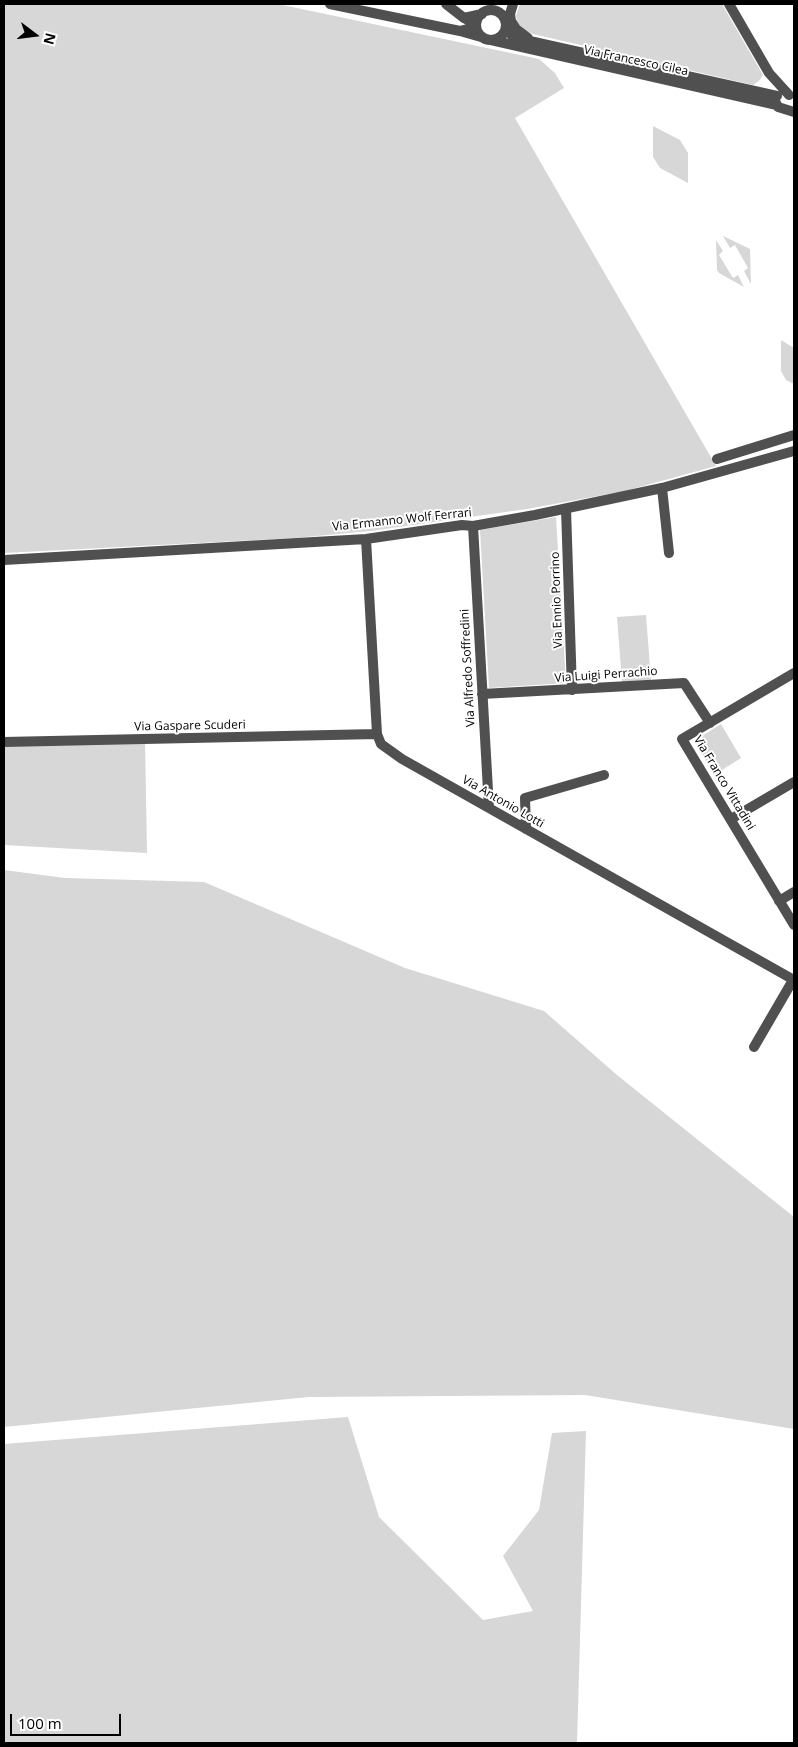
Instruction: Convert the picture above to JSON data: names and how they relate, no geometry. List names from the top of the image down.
{
  "streets": {
    "street": [
      "Via Francesco Cilea",
      "Via Ermanno Wolf Ferrari",
      "Via Ennio Porrino",
      "Via Alfredo Soffredini",
      "Via Luigi Perrachio",
      "Via Gaspare Scuderi",
      "Via Franco Vittadini",
      "Via Antonio Lotti"
    ]
  },
  "crossings": [
    ["Via Ermanno Wolf Ferrari", "Via Ennio Porrino"],
    ["Via Ermanno Wolf Ferrari", "Via Alfredo Soffredini"],
    ["Via Ennio Porrino", "Via Luigi Perrachio"],
    ["Via Alfredo Soffredini", "Via Luigi Perrachio"],
    ["Via Alfredo Soffredini", "Via Antonio Lotti"],
    ["Via Luigi Perrachio", "Via Franco Vittadini"],
    ["Via Gaspare Scuderi", "Via Antonio Lotti"]
  ],
  "scale_bar": "100 m",
  "north": "right"
}
